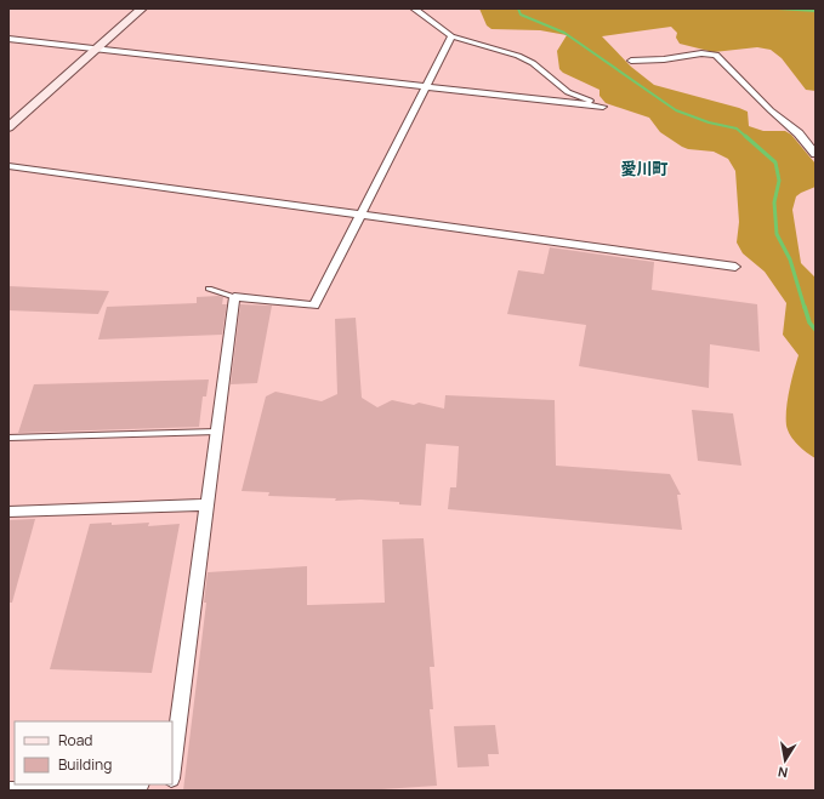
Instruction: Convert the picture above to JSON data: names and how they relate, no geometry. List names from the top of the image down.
{
  "districts": ["愛川町"],
  "legend": ["Road", "Building"],
  "north": "bottom"
}
